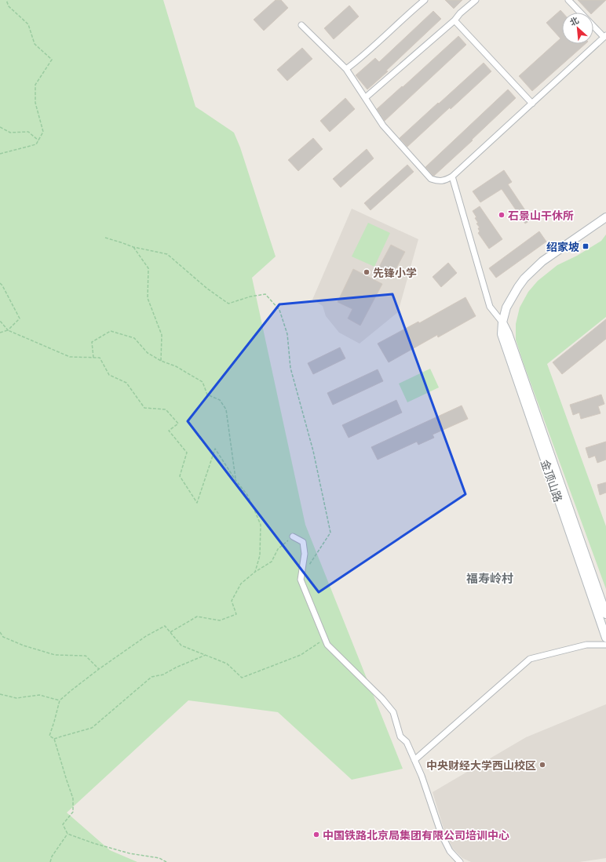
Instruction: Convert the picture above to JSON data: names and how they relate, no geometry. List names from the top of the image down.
{
  "streets": {
    "street": ["金顶山路"]
  },
  "districts": ["福寿岭村"],
  "places": {
    "other": [
      "石景山干休所",
      "先锋小学",
      "中央财经大学西山校区",
      "中国铁路北京局集团有限公司培训中心"
    ],
    "transit": ["绍家坡"]
  },
  "north": "top left"
}
